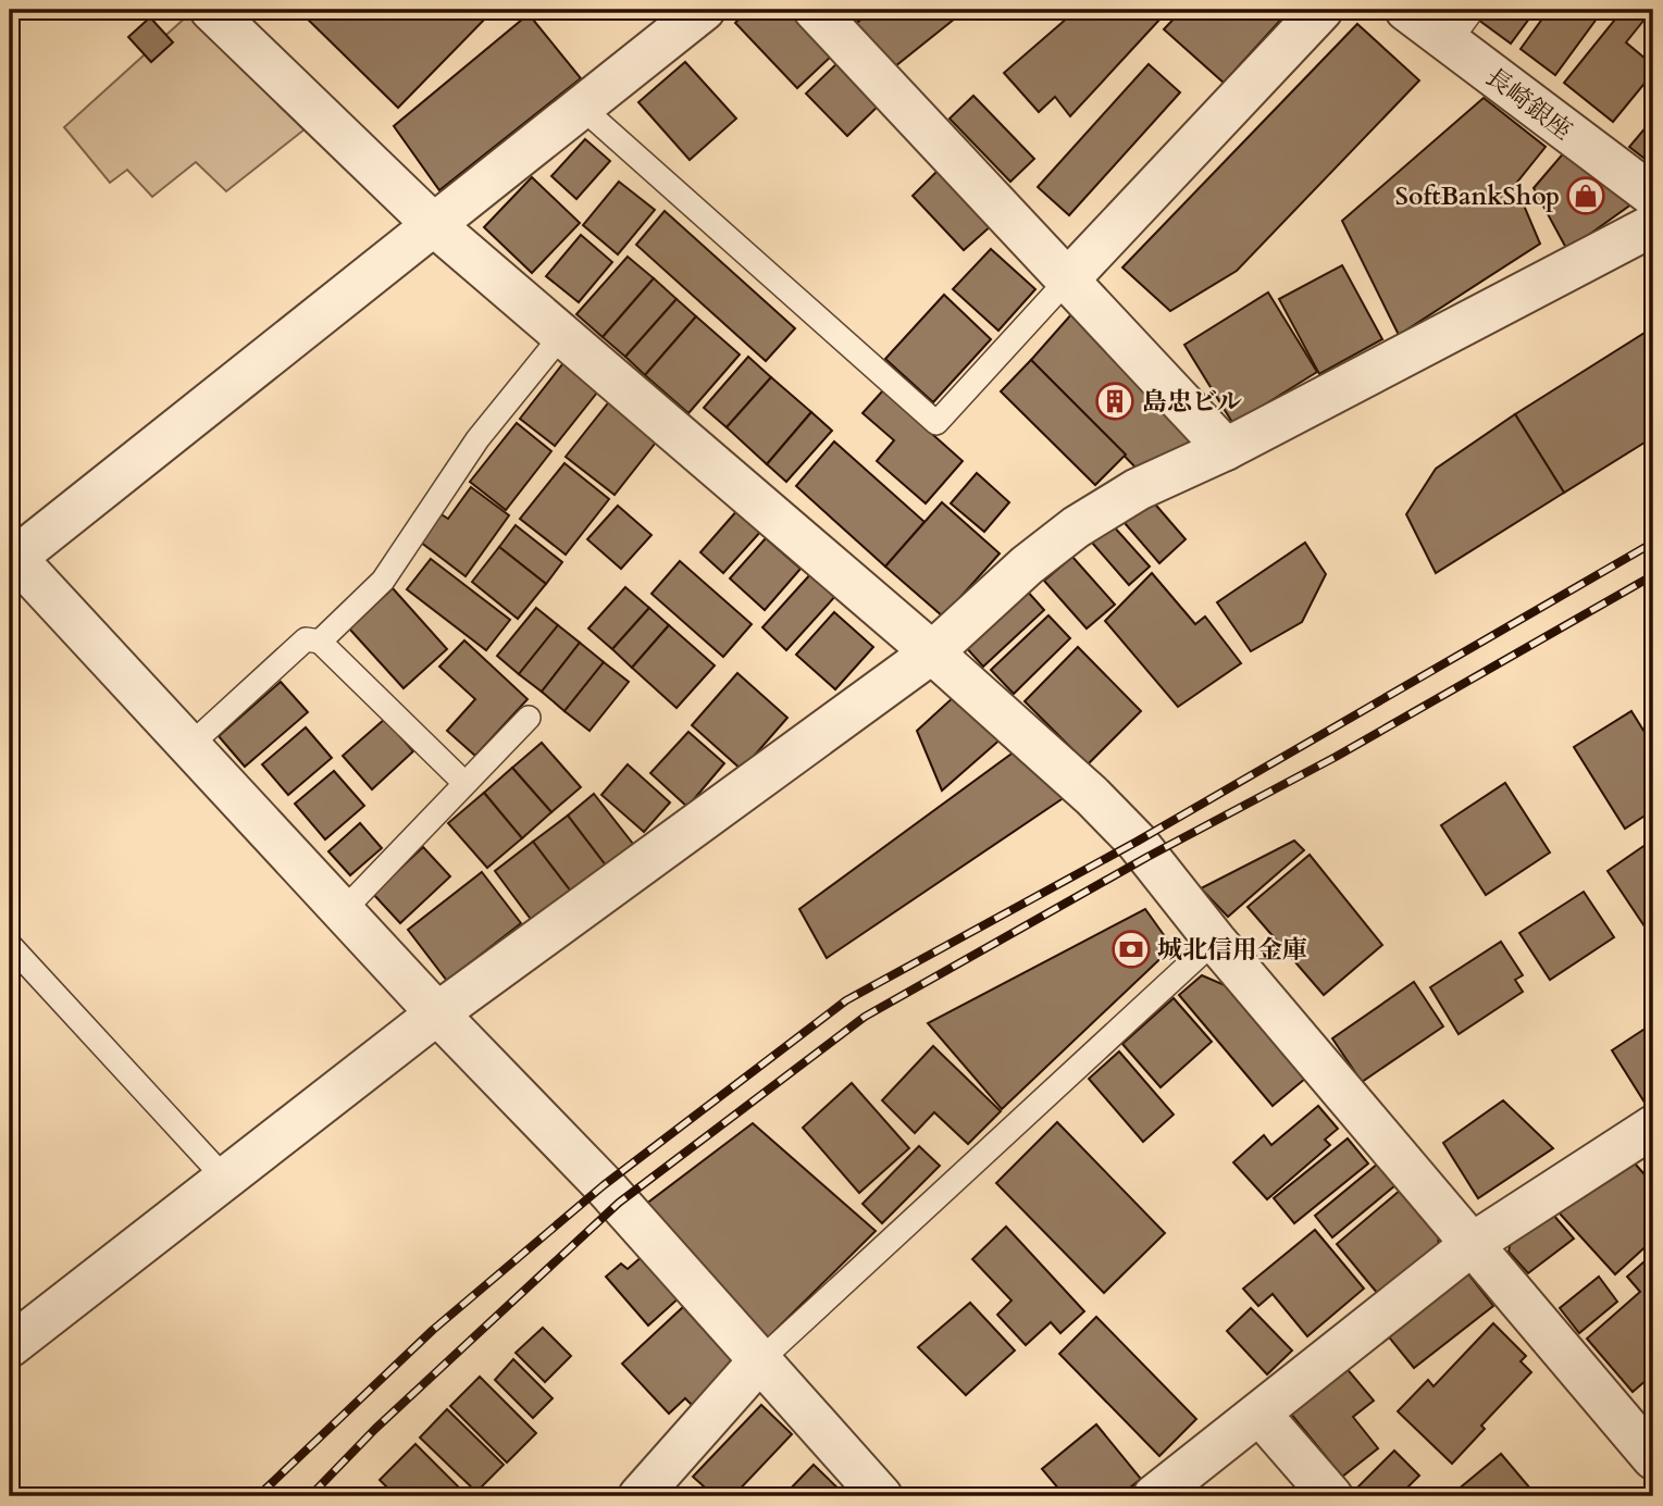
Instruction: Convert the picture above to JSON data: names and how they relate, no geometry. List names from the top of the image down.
{
  "streets": {
    "street": ["長崎銀座"]
  },
  "places": {
    "shop": ["SoftBankShop"],
    "building": ["島忠ビル"],
    "bank": ["城北信用金庫"]
  }
}
